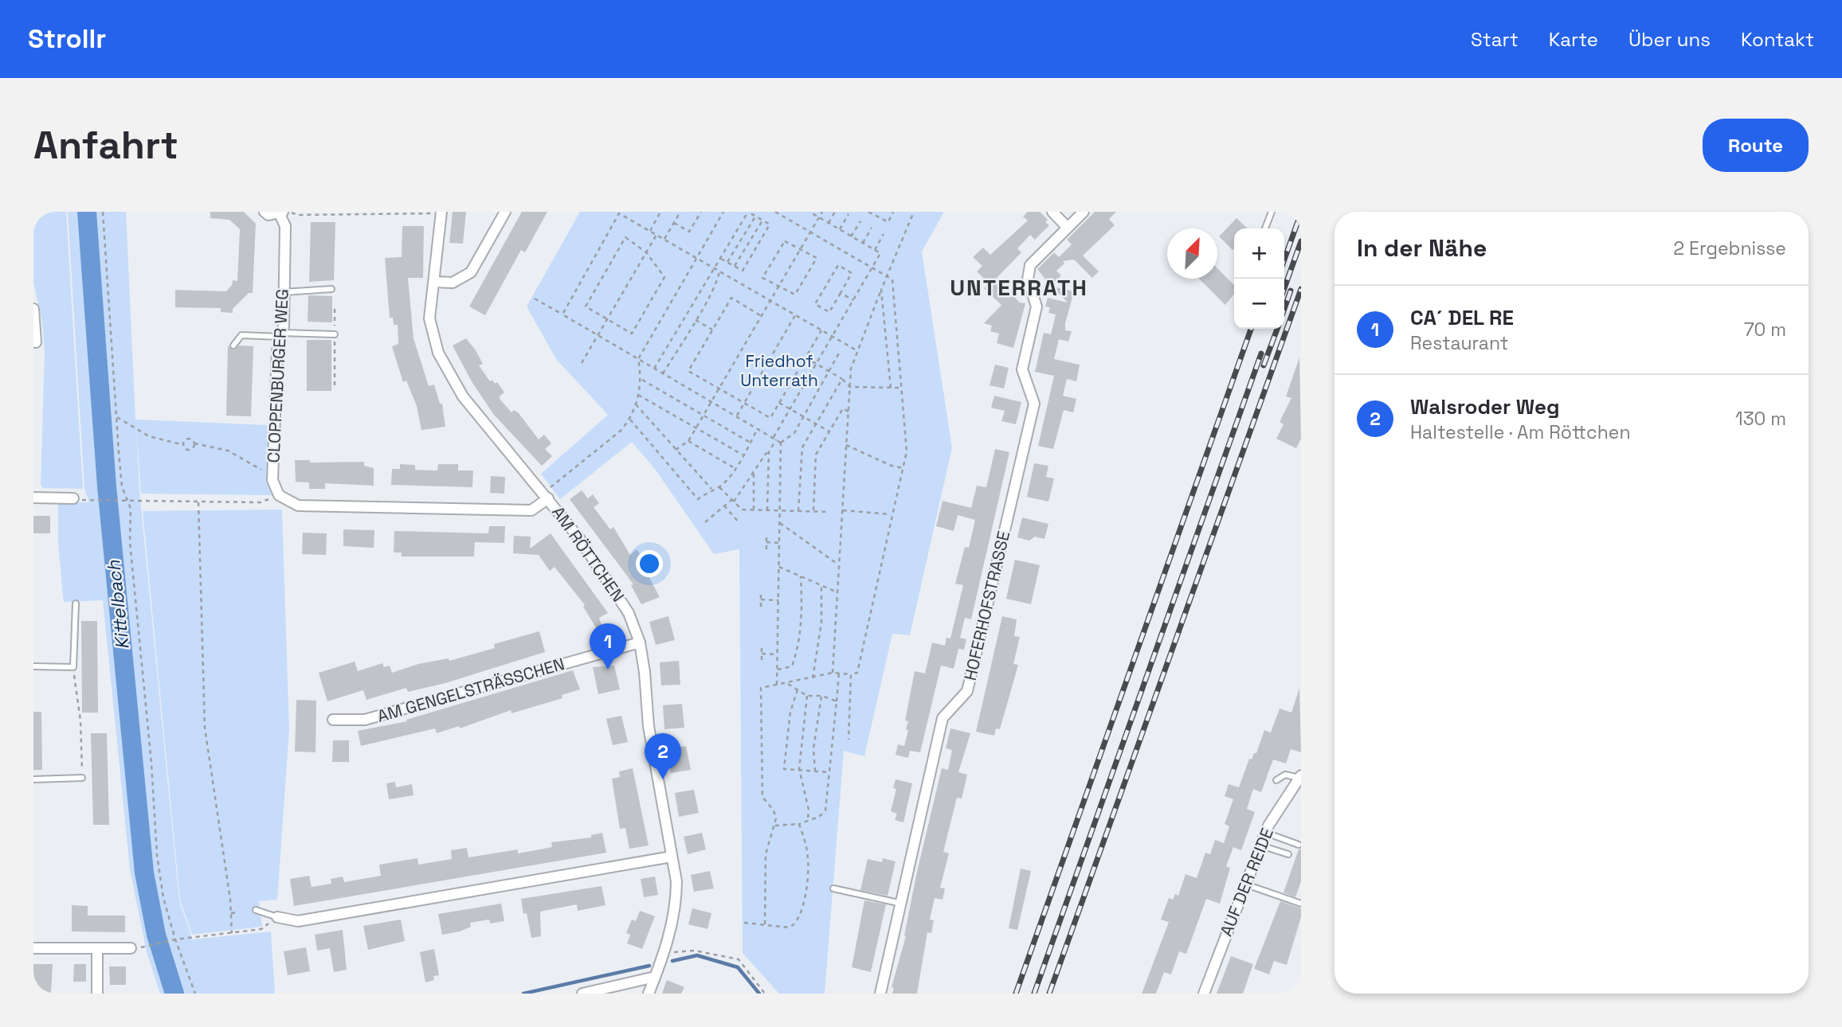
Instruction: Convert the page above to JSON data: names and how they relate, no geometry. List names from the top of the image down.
{
  "streets": {
    "street": [
      "CLOPPENBURGER WEG",
      "AM RÖTTCHEN",
      "HOFERHOFSTRASSE",
      "AM GENGELSTRÄSSCHEN",
      "AUF DER REIDE"
    ]
  },
  "crossings": [
    ["AM RÖTTCHEN", "AM GENGELSTRÄSSCHEN"]
  ],
  "districts": ["UNTERRATH"],
  "water": ["Kittelbach"],
  "parks": ["Friedhof Unterrath"],
  "north": "top right",
  "page": {
    "header": "Strollr",
    "nav": [
      "Start",
      "Karte",
      "Über uns",
      "Kontakt"
    ],
    "buttons": "Route",
    "title": "Anfahrt",
    "heading": ["In der Nähe", "2 Ergebnisse"],
    "map_buttons": ["+", "−"],
    "list": [
      {
        "mark": "1",
        "name": "CA´ DEL RE",
        "note": "Restaurant",
        "value": "70 m"
      },
      {
        "mark": "2",
        "name": "Walsroder Weg",
        "note": "Haltestelle · Am Röttchen",
        "value": "130 m"
      }
    ],
    "pins": ["1", "2"]
  }
}
